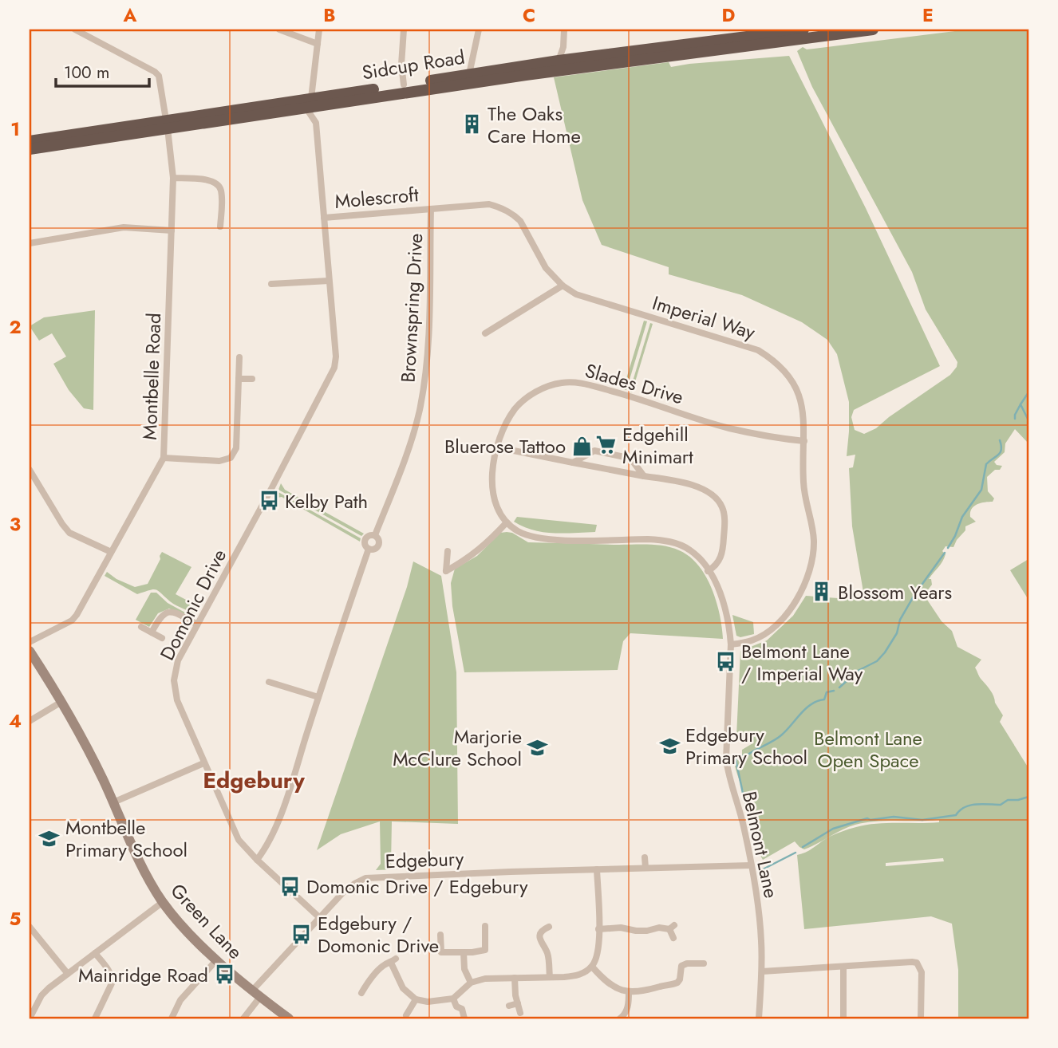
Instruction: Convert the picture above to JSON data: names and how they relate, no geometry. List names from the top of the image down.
{
  "streets": {
    "highway": ["Sidcup Road"],
    "main road": ["Green Lane"],
    "street": [
      "Molescroft",
      "Brownspring Drive",
      "Imperial Way",
      "Montbelle Road",
      "Slades Drive",
      "Domonic Drive",
      "Belmont Lane",
      "Edgebury"
    ]
  },
  "crossings": [
    ["Sidcup Road", "Montbelle Road"],
    ["Sidcup Road", "Domonic Drive"],
    ["Molescroft", "Brownspring Drive"],
    ["Molescroft", "Imperial Way"],
    ["Molescroft", "Domonic Drive"],
    ["Brownspring Drive", "Imperial Way"],
    ["Brownspring Drive", "Domonic Drive"],
    ["Imperial Way", "Slades Drive"],
    ["Imperial Way", "Belmont Lane"],
    ["Domonic Drive", "Edgebury"],
    ["Belmont Lane", "Edgebury"],
    ["Edgebury", "Green Lane"]
  ],
  "districts": ["Edgebury"],
  "parks": ["Belmont Lane Open Space"],
  "places": {
    "building": ["The Oaks Care Home", "Blossom Years"],
    "supermarket": ["Edgehill Minimart"],
    "shop": ["Bluerose Tattoo"],
    "bus stop": [
      "Kelby Path",
      "Belmont Lane / Imperial Way",
      "Domonic Drive / Edgebury",
      "Edgebury / Domonic Drive",
      "Mainridge Road"
    ],
    "school or university": ["Edgebury Primary School", "Marjorie McClure School", "Montbelle Primary School"]
  },
  "scale_bar": "100 m",
  "grid": {
    "columns": [
      "A",
      "B",
      "C",
      "D",
      "E"
    ],
    "rows": [
      "1",
      "2",
      "3",
      "4",
      "5"
    ]
  }
}
